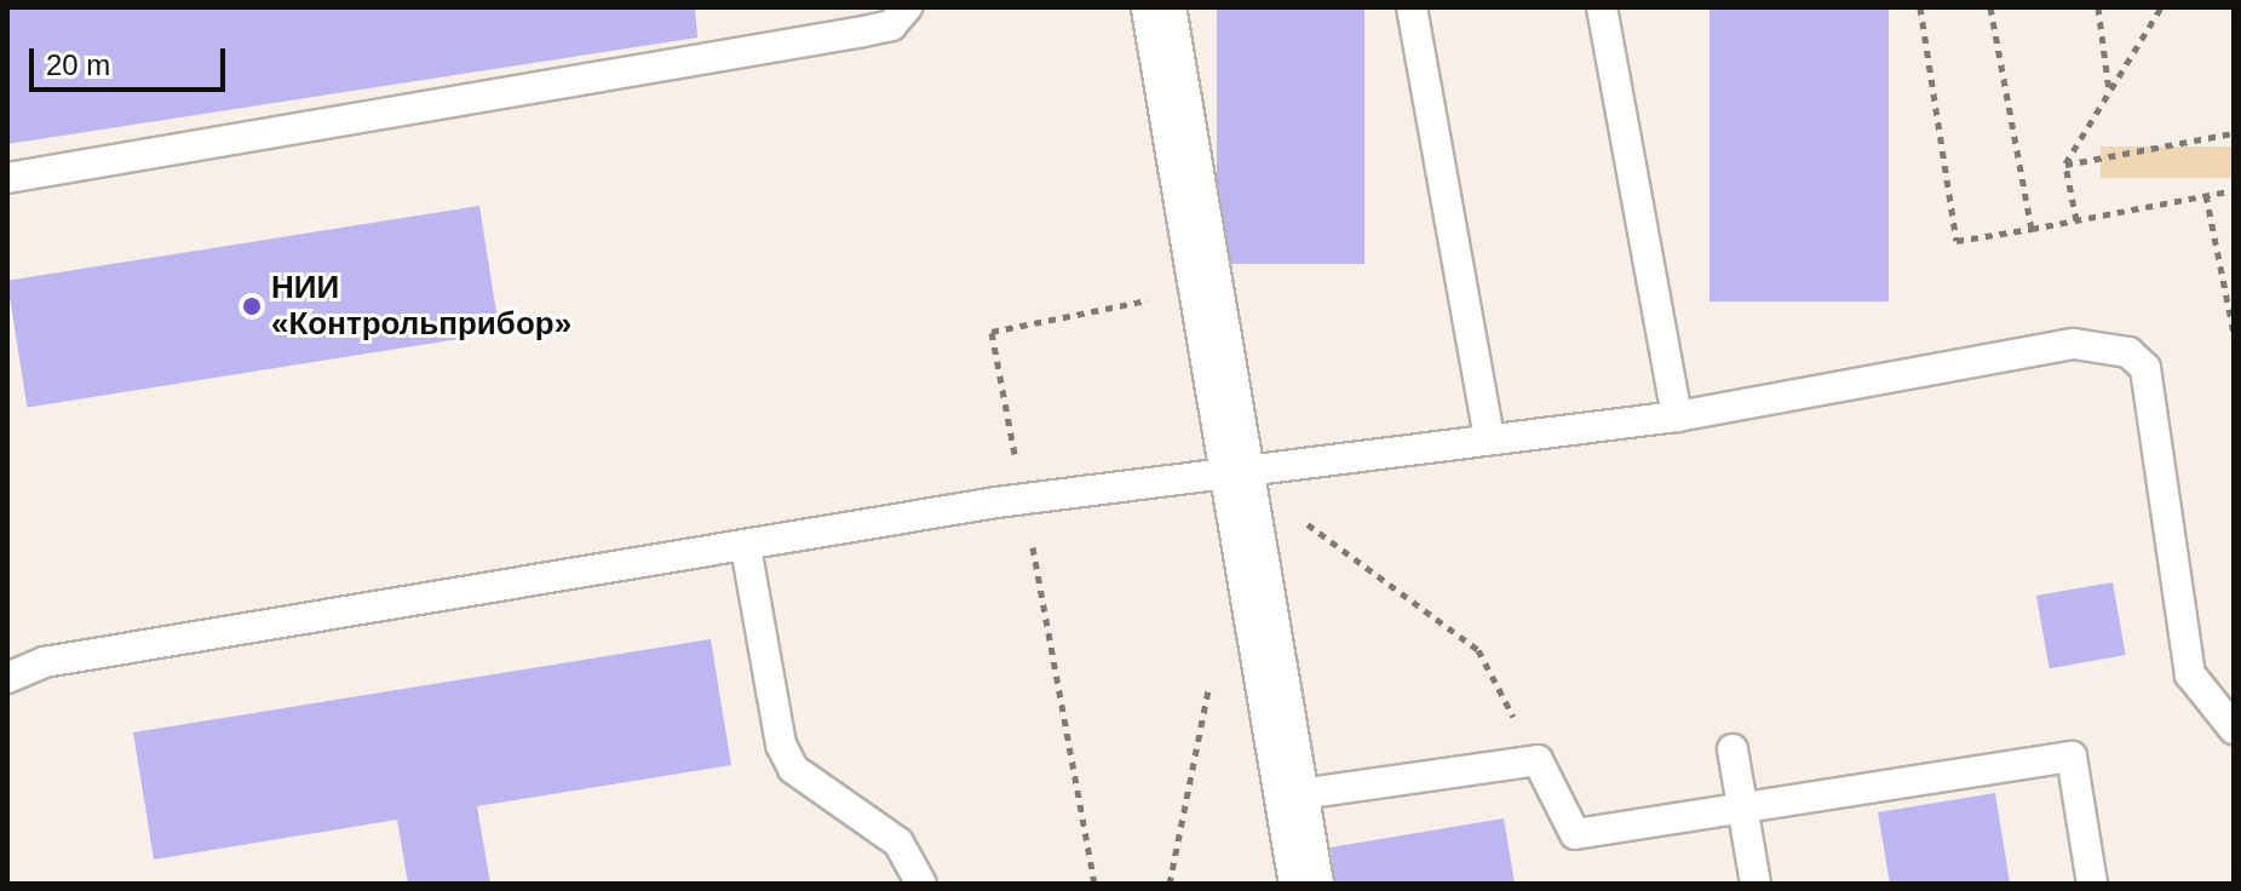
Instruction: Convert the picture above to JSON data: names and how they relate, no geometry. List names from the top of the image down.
{
  "places": ["НИИ «Контрольприбор»"],
  "scale_bar": "20 m"
}
